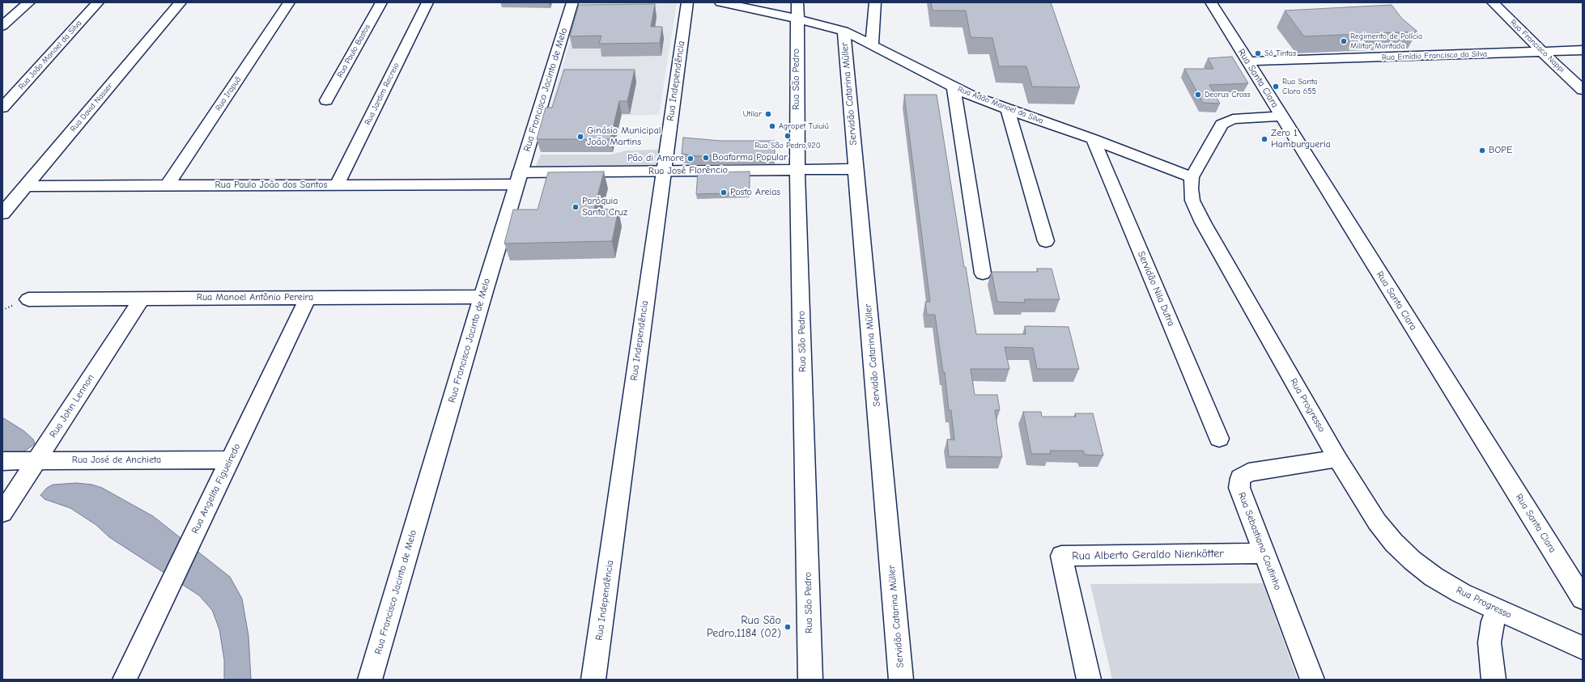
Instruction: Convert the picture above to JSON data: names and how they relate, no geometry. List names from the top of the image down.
{
  "streets": {
    "street": [
      "Rua Francisco Nappi",
      "Rua Paulo Bastos",
      "Rua João Manoel da Silva",
      "Rua Emídio Francisco da Silva",
      "Rua Santa Clara",
      "Rua São Pedro",
      "Rua Independência",
      "Rua Francisco Jacinto de Melo",
      "Rua Irapuã",
      "Rua Jardim Recreio",
      "Servidão Catarina Müller",
      "Rua Adão Manoel da Silva",
      "Rua David Nasser",
      "Rua José Florêncio",
      "Rua Paulo João dos Santos",
      "Servidão Nila Dutra",
      "Rua Manoel Antônio Pereira",
      "Rua Progresso",
      "Rua John Lennon",
      "Rua José de Anchieta",
      "Rua Angelita Figueiredo",
      "Rua Sebastiana Coutinho",
      "Rua Alberto Geraldo Nienkötter"
    ]
  },
  "crossings": [
    ["Rua Francisco Nappi", "Rua Emídio Francisco da Silva"],
    ["Rua Emídio Francisco da Silva", "Rua Santa Clara"],
    ["Rua São Pedro", "Rua Adão Manoel da Silva"],
    ["Rua São Pedro", "Rua José Florêncio"],
    ["Rua Independência", "Rua José Florêncio"],
    ["Rua Francisco Jacinto de Melo", "Rua José Florêncio"],
    ["Rua Francisco Jacinto de Melo", "Rua Paulo João dos Santos"],
    ["Rua Francisco Jacinto de Melo", "Rua Manoel Antônio Pereira"],
    ["Rua Irapuã", "Rua Paulo João dos Santos"],
    ["Rua Jardim Recreio", "Rua Paulo João dos Santos"],
    ["Servidão Catarina Müller", "Rua Adão Manoel da Silva"],
    ["Servidão Catarina Müller", "Rua José Florêncio"],
    ["Rua Adão Manoel da Silva", "Servidão Nila Dutra"],
    ["Rua Adão Manoel da Silva", "Rua Progresso"],
    ["Rua David Nasser", "Rua Paulo João dos Santos"],
    ["Rua José Florêncio", "Rua Paulo João dos Santos"],
    ["Rua Manoel Antônio Pereira", "Rua John Lennon"],
    ["Rua Manoel Antônio Pereira", "Rua Angelita Figueiredo"],
    ["Rua Progresso", "Rua Sebastiana Coutinho"],
    ["Rua John Lennon", "Rua José de Anchieta"],
    ["Rua José de Anchieta", "Rua Angelita Figueiredo"],
    ["Rua Sebastiana Coutinho", "Rua Alberto Geraldo Nienkötter"]
  ],
  "places": [
    "Regimento de Polícia Militar Montada",
    "Só Tintas",
    "Rua Santa Clara 655",
    "Deorus Cross",
    "Utilar",
    "Agropet Tuiuiú",
    "Rua São Pedro,920",
    "Ginásio Municipal João Martins",
    "Zero 1 Hamburgueria",
    "BOPE",
    "Boafarma Popular",
    "Pão di Amore",
    "Posto Areias",
    "Paróquia Santa Cruz",
    "Rua São Pedro,1184 (02)"
  ]
}
